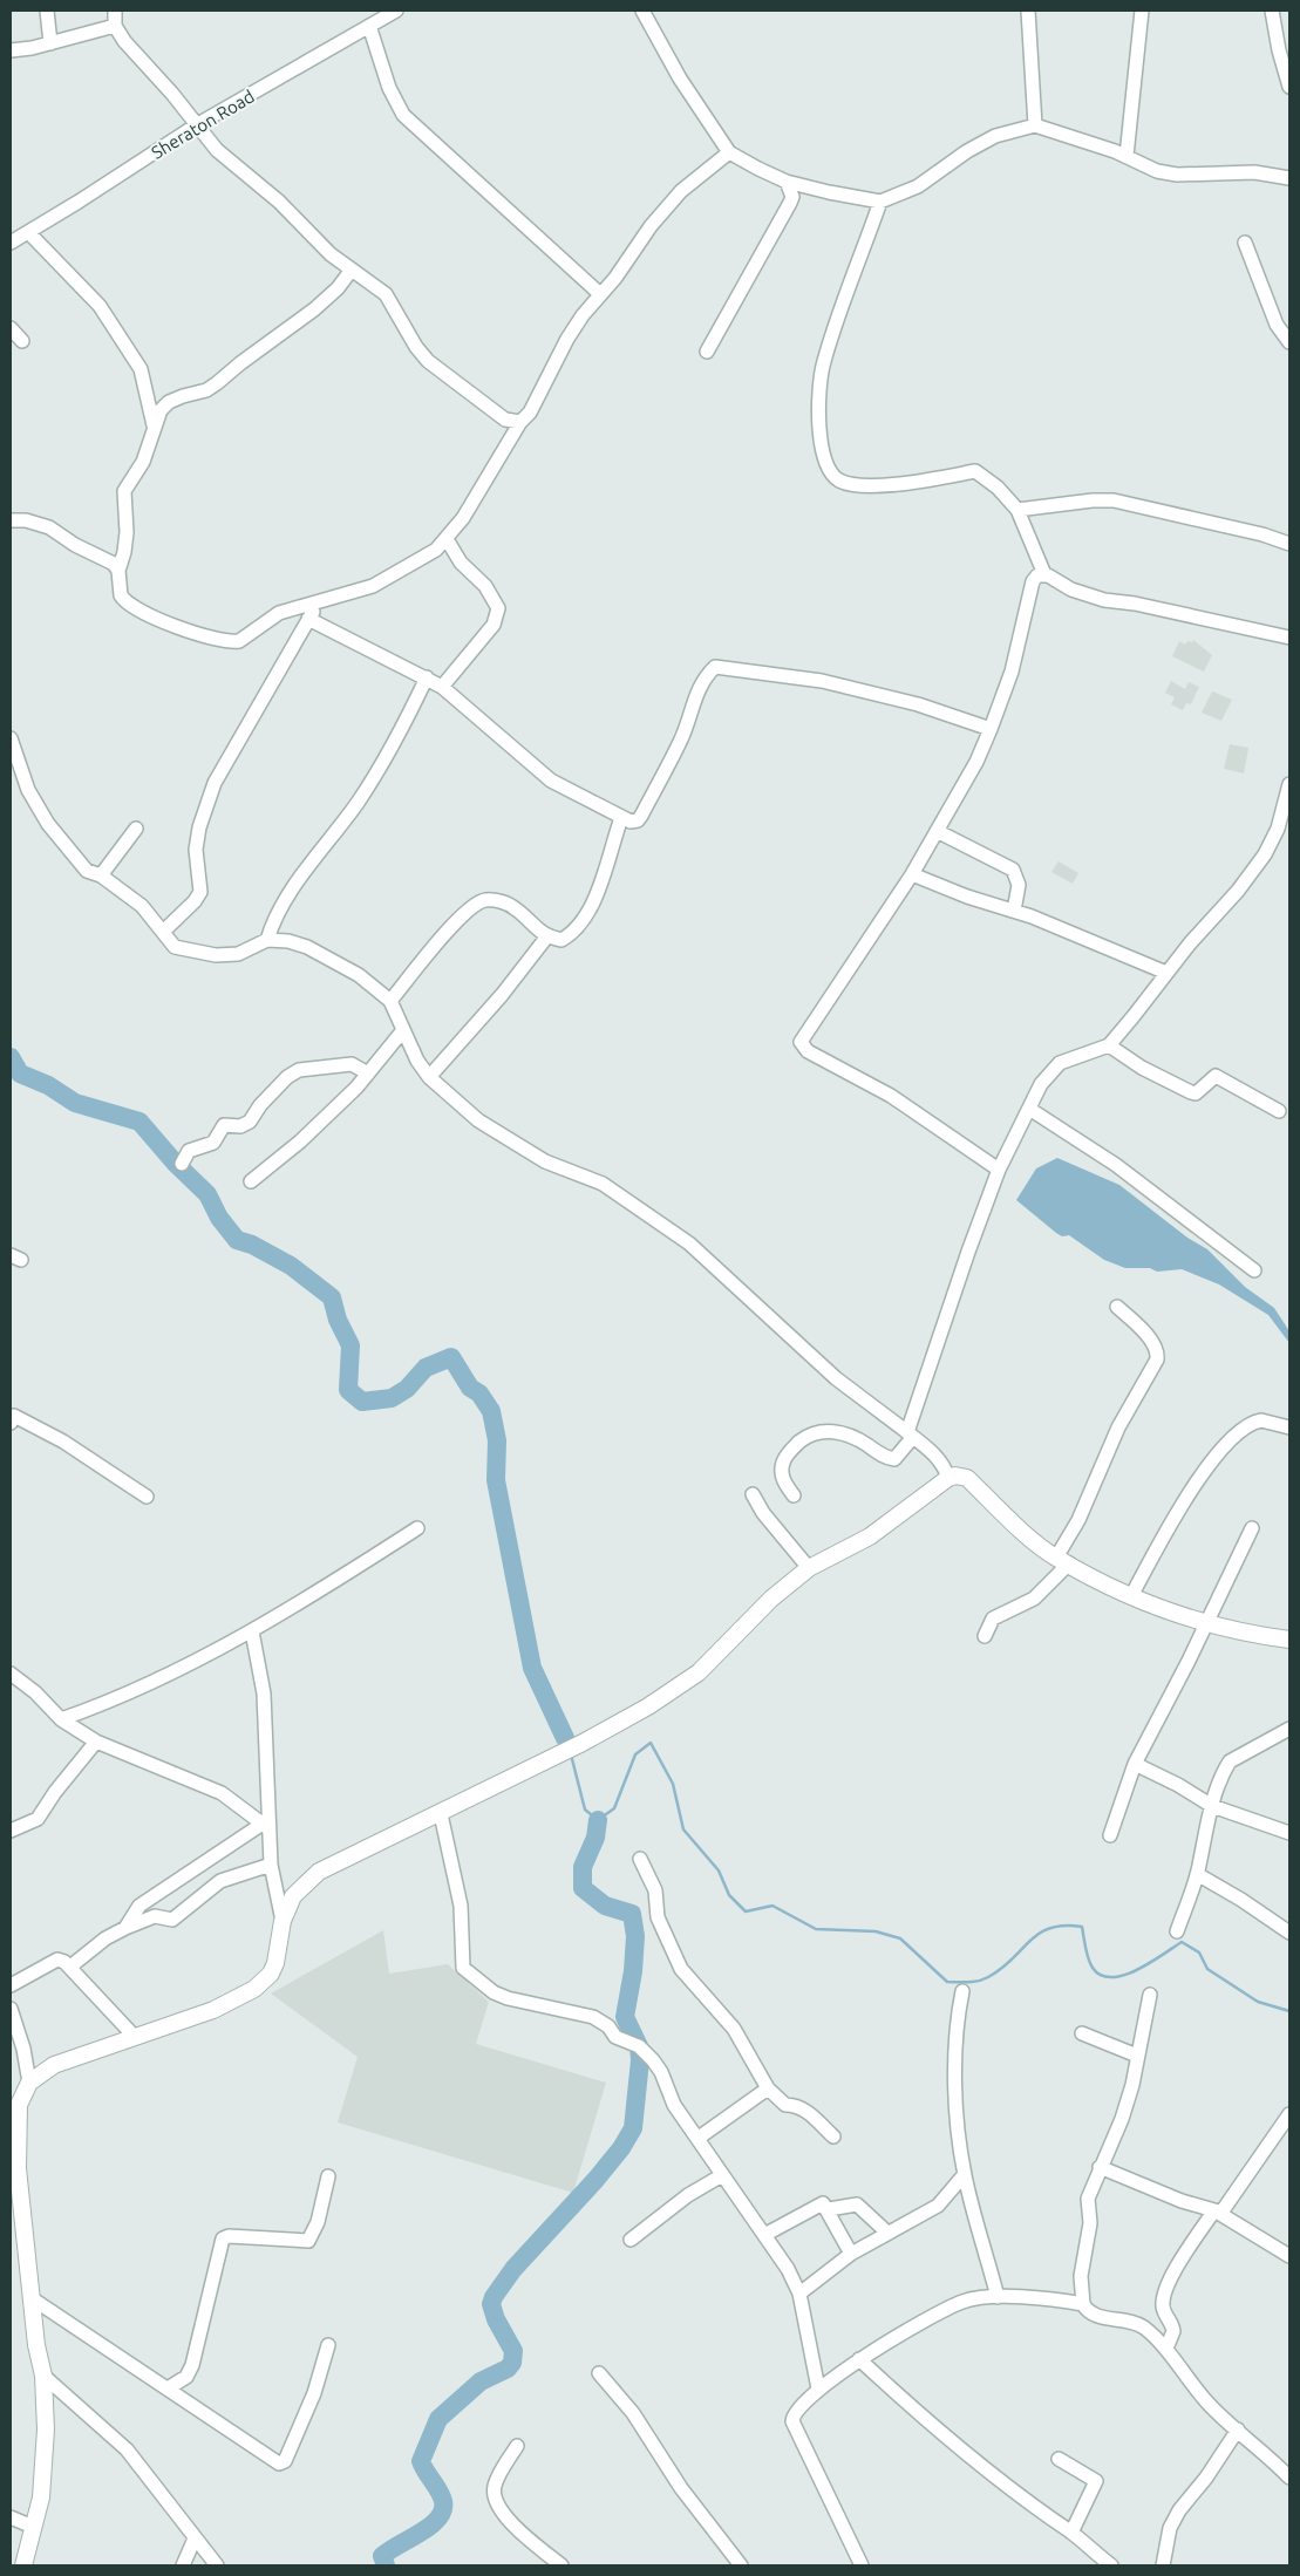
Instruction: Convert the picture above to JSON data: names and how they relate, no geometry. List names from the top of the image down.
{
  "streets": {
    "street": ["Sheraton Road"]
  }
}
